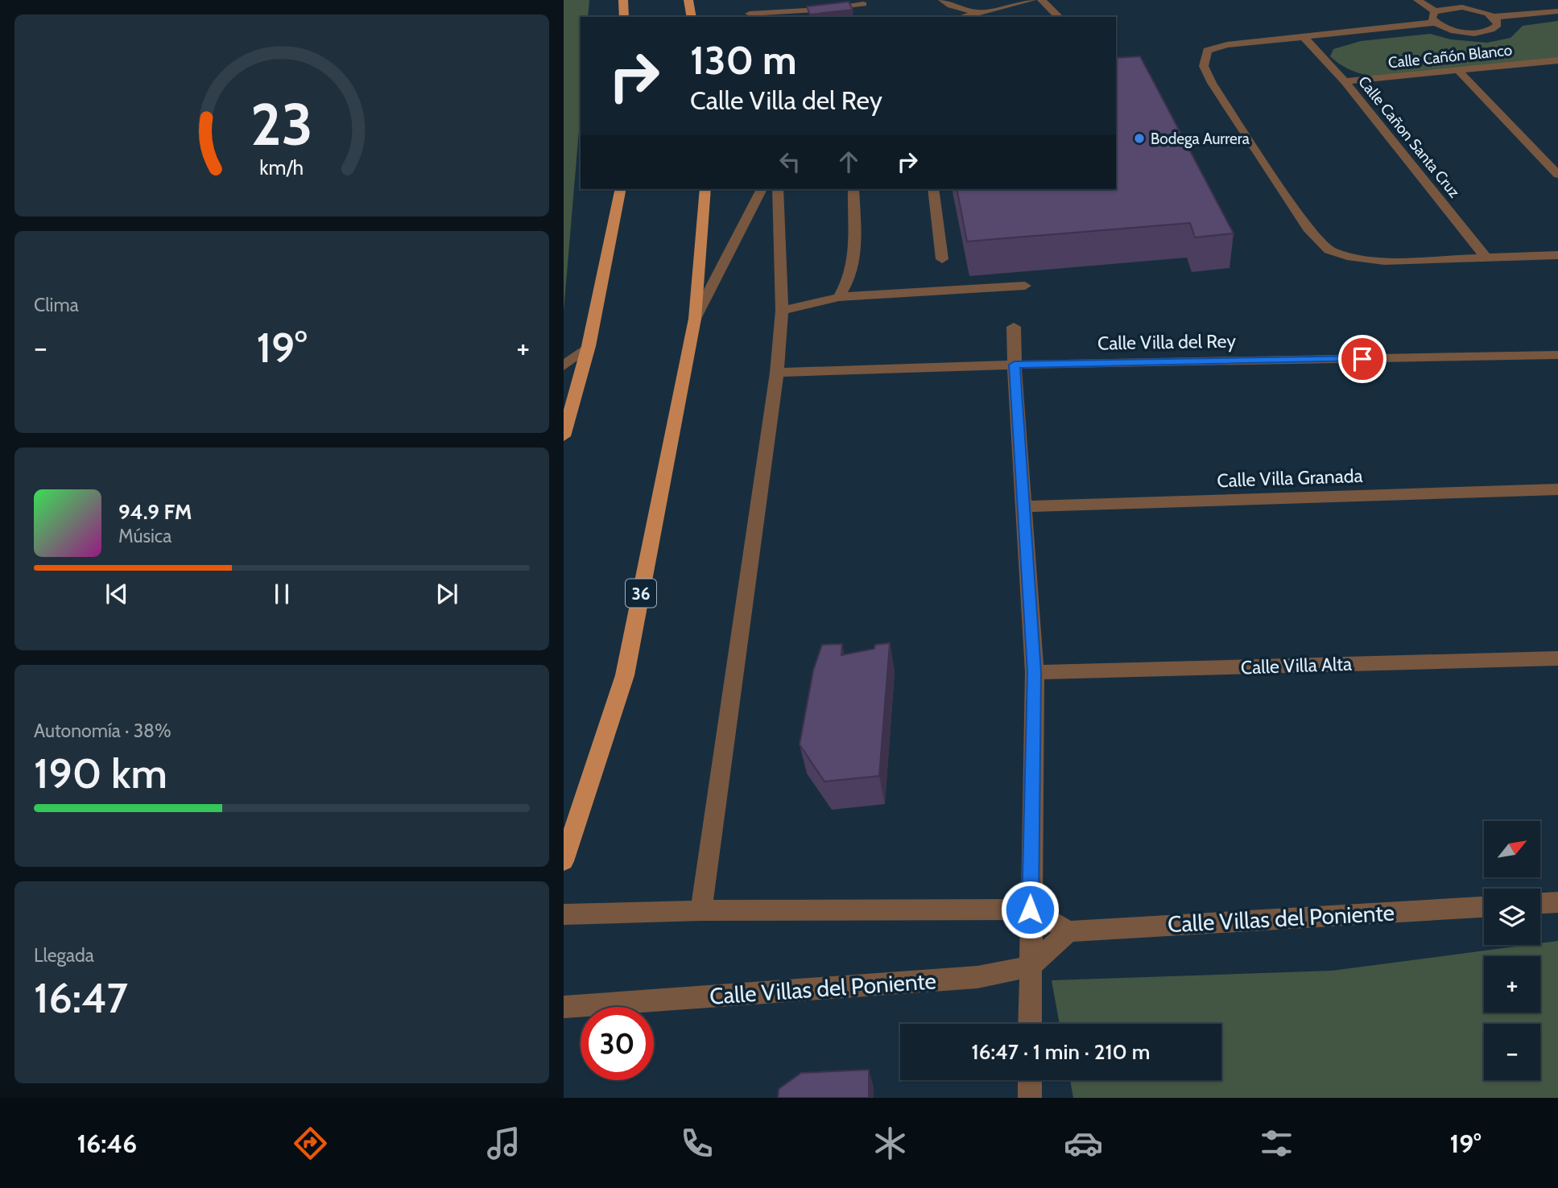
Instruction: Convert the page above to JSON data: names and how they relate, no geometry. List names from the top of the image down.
{
  "streets": {
    "main road": ["36"],
    "street": [
      "Calle Cañón Blanco",
      "Calle Cañon Santa Cruz",
      "Calle Villa del Rey",
      "Calle Villa Granada",
      "Calle Villa Alta",
      "Calle Villas del Poniente"
    ]
  },
  "crossings": [
    ["Calle Cañón Blanco", "Calle Cañon Santa Cruz"]
  ],
  "places": ["Bodega Aurrera"],
  "north": "top right",
  "page": {
    "turn": ["130 m", "Calle Villa del Rey"],
    "tile": [
      "Clima",
      ["Autonomía · 38%", "190 km"],
      ["Llegada", "16:47"]
    ],
    "heat": ["−", "19°", "+"],
    "song": ["94.9 FM", "Música"],
    "map_buttons": ["+", "−"],
    "limit": "30",
    "trip": "16:47 · 1 min · 210 m",
    "tabs": ["16:46", "19°"],
    "gauge": ["23", "km/h"]
  }
}
